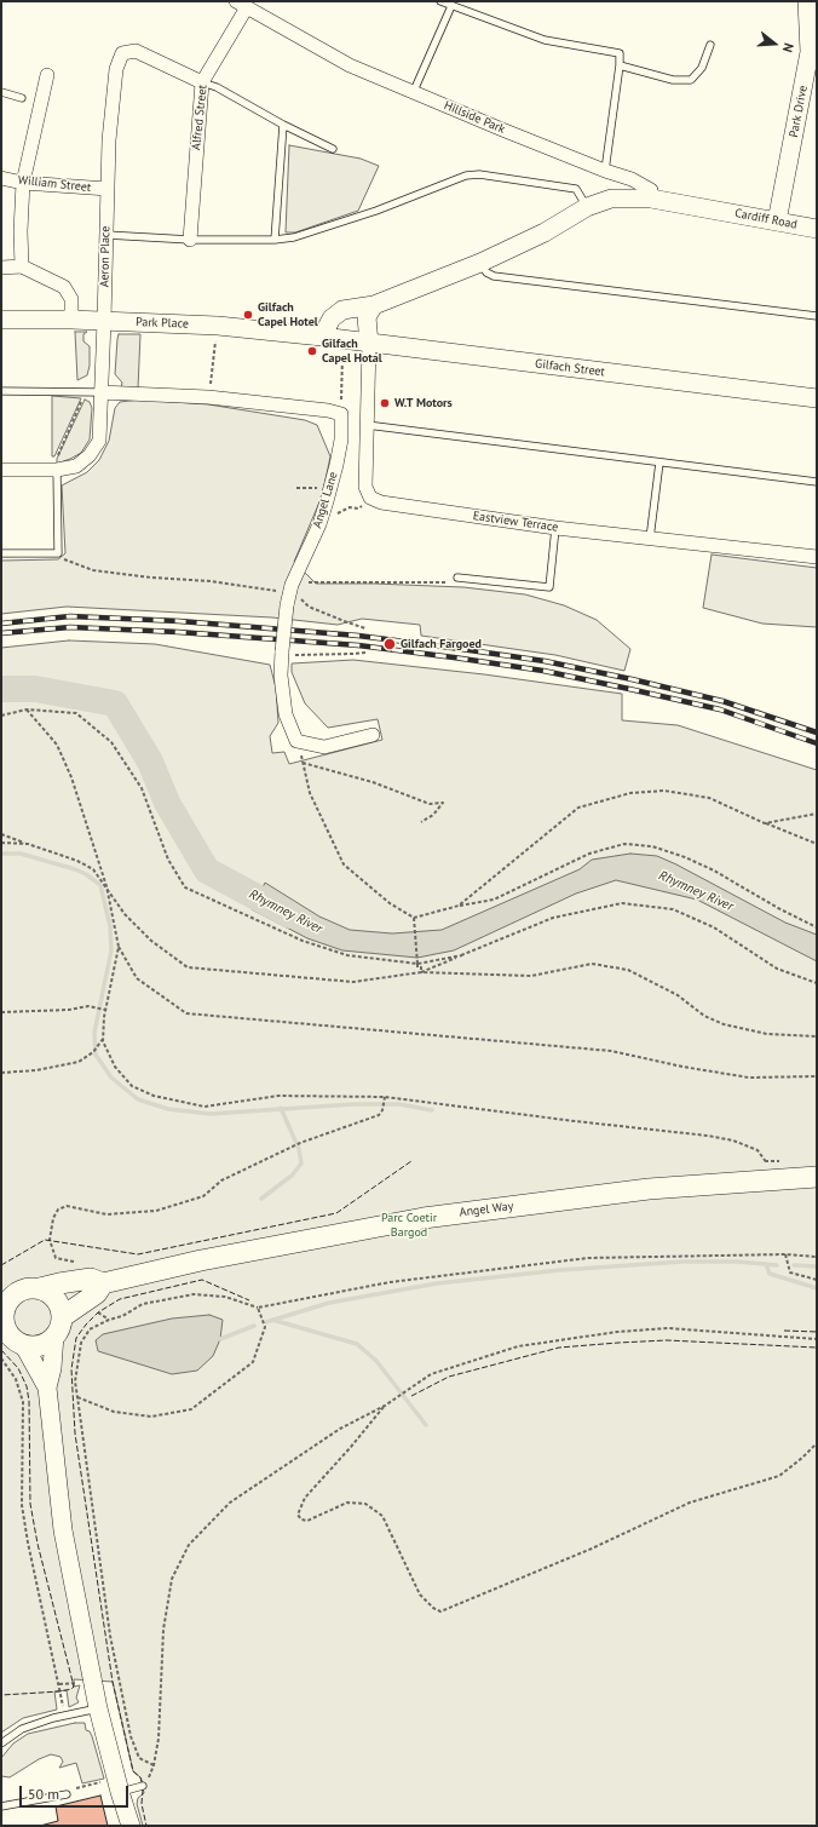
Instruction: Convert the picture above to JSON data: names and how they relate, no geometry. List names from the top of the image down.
{
  "streets": {
    "main road": ["Angel Way"],
    "street": [
      "Park Drive",
      "Alfred Street",
      "Hillside Park",
      "William Street",
      "Cardiff Road",
      "Aeron Place",
      "Park Place",
      "Gilfach Street",
      "Angel Lane",
      "Eastview Terrace"
    ]
  },
  "crossings": [
    ["Park Drive", "Cardiff Road"],
    ["Alfred Street", "Hillside Park"],
    ["Alfred Street", "Aeron Place"],
    ["Hillside Park", "Cardiff Road"],
    ["William Street", "Aeron Place"],
    ["Aeron Place", "Park Place"],
    ["Park Place", "Gilfach Street"],
    ["Gilfach Street", "Eastview Terrace"]
  ],
  "water": ["Rhymney River"],
  "parks": ["Parc Coetir Bargod"],
  "places": [
    "Gilfach Capel Hotel",
    "Gilfach Capel Hotal",
    "W.T Motors",
    "Gilfach Fargoed"
  ],
  "scale_bar": "50 m",
  "north": "right"
}
